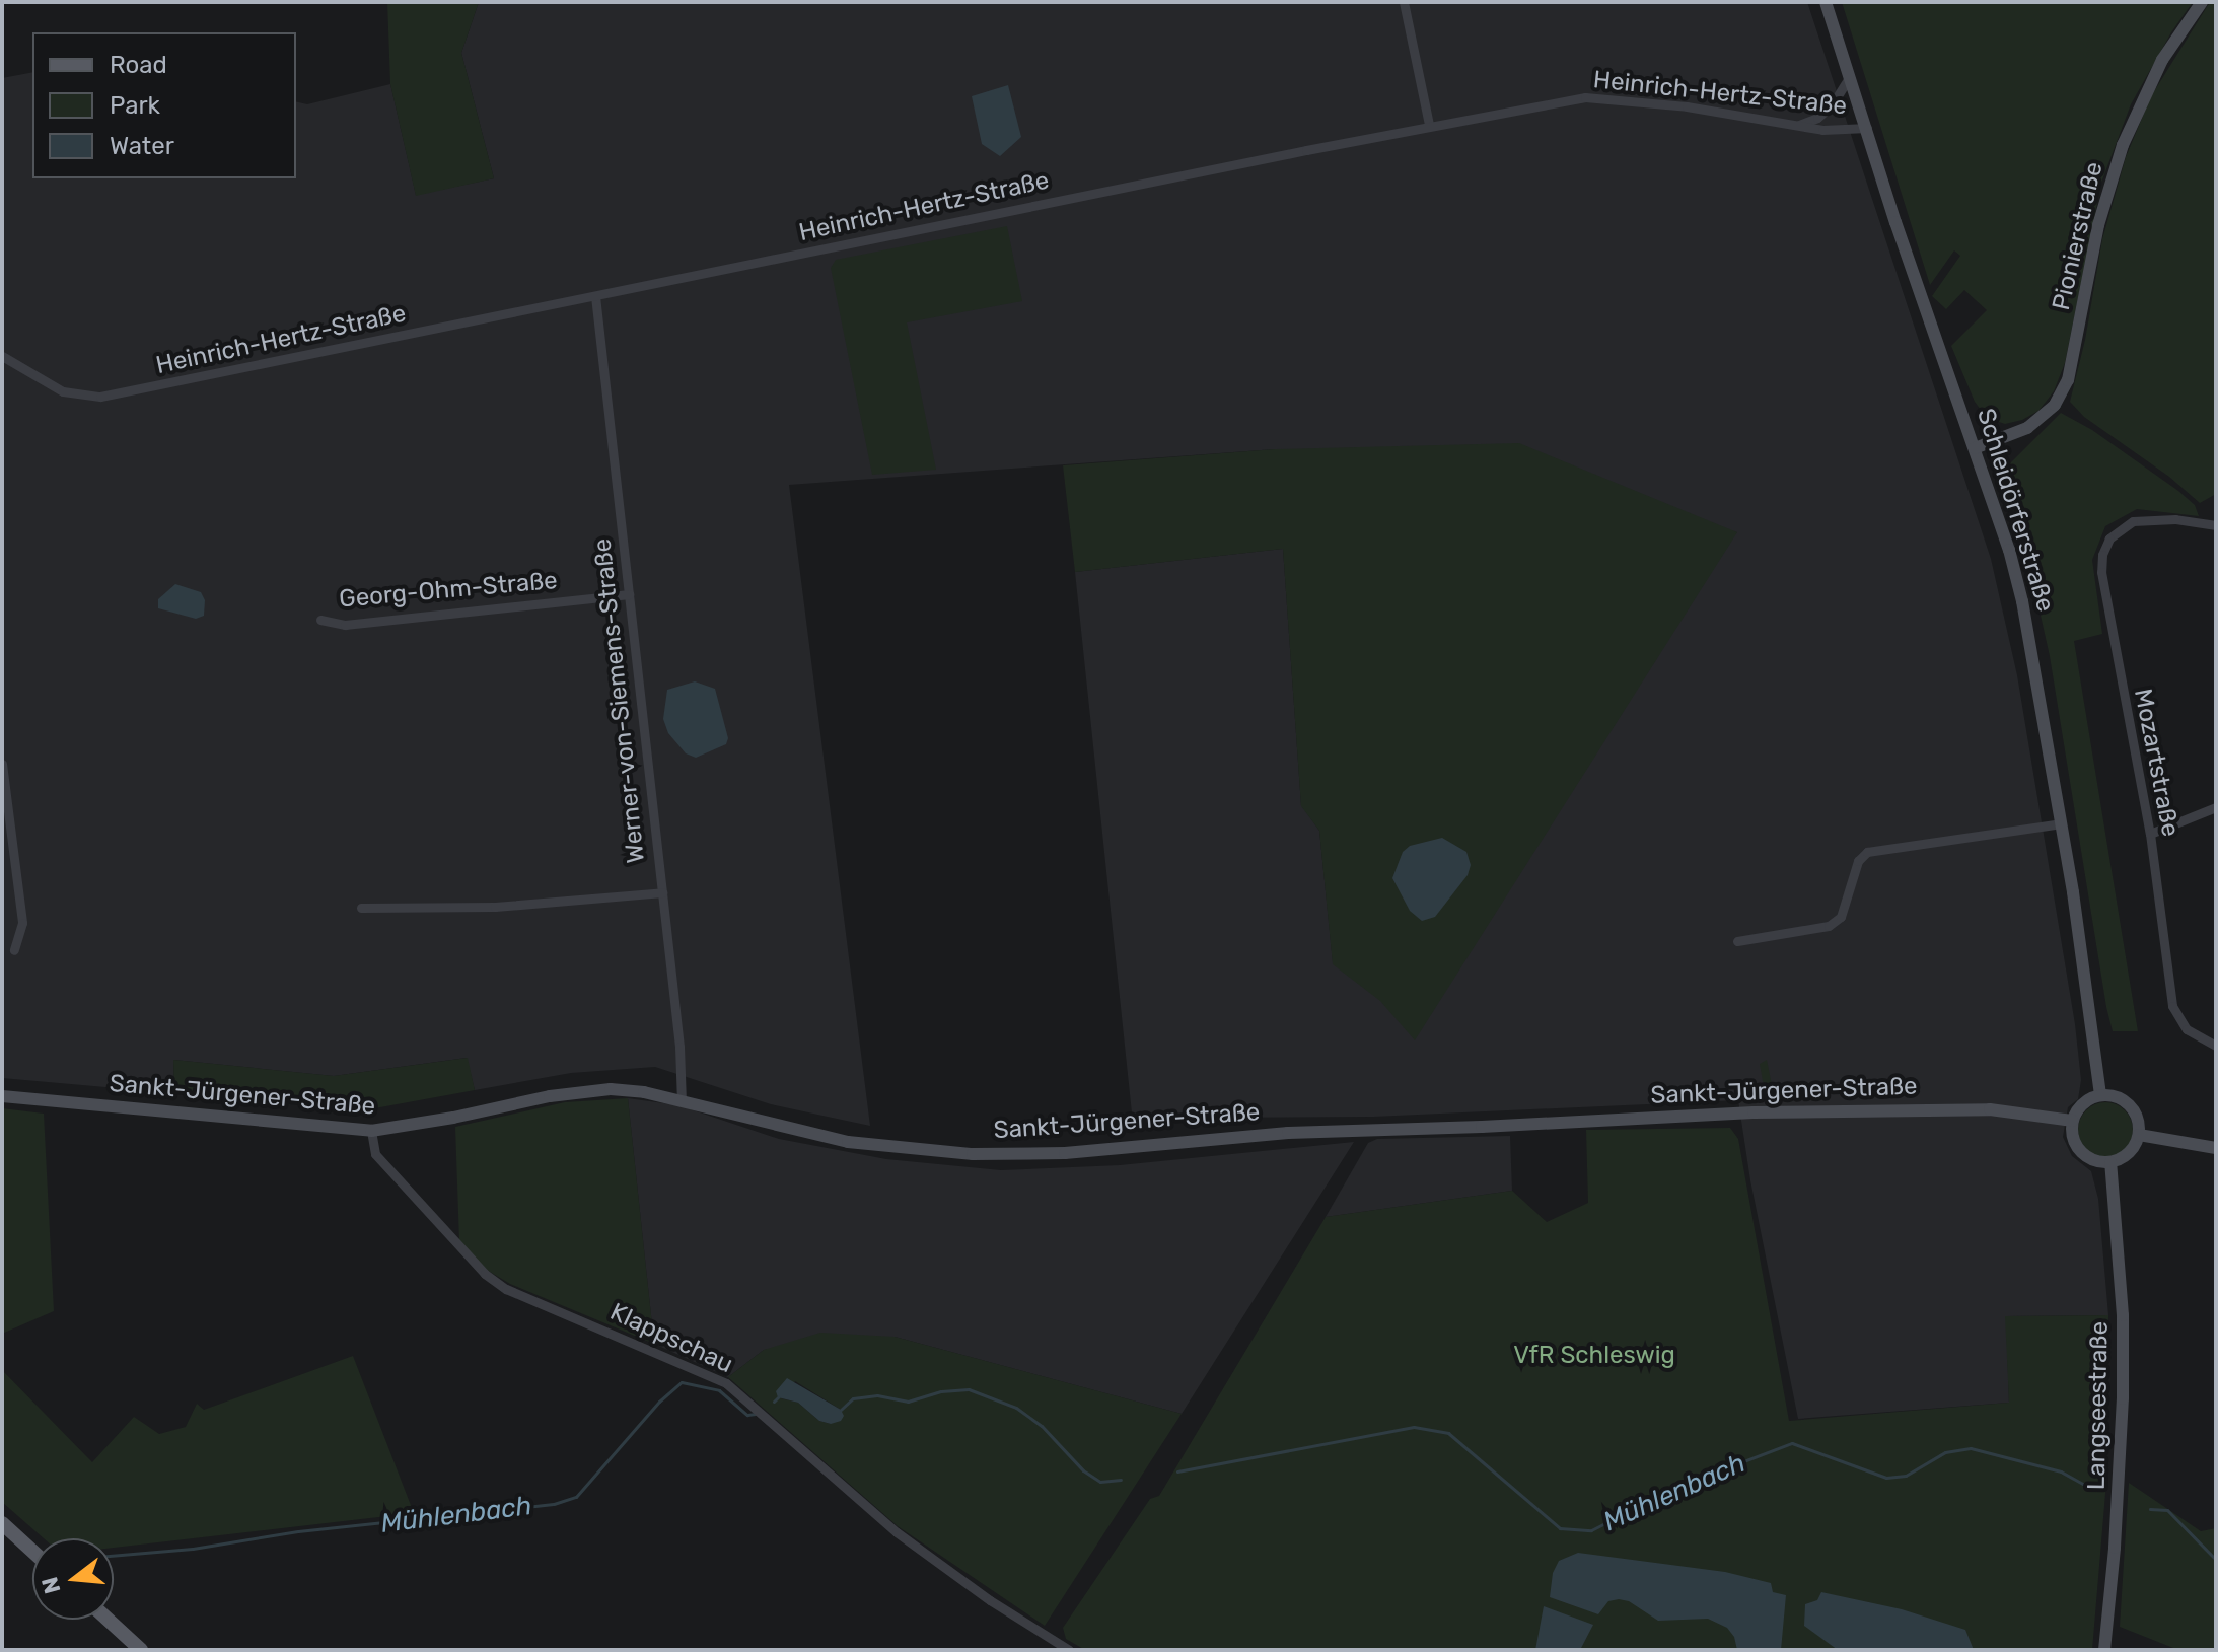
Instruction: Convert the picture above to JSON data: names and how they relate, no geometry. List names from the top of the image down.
{
  "streets": {
    "street": [
      "Heinrich-Hertz-Straße",
      "Pionierstraße",
      "Schleidörferstraße",
      "Georg-Ohm-Straße",
      "Werner-von-Siemens-Straße",
      "Mozartstraße",
      "Sankt-Jürgener-Straße",
      "Klappschau",
      "Langseestraße"
    ]
  },
  "crossings": [
    ["Heinrich-Hertz-Straße", "Schleidörferstraße"],
    ["Heinrich-Hertz-Straße", "Werner-von-Siemens-Straße"],
    ["Pionierstraße", "Schleidörferstraße"],
    ["Schleidörferstraße", "Sankt-Jürgener-Straße"],
    ["Schleidörferstraße", "Langseestraße"],
    ["Georg-Ohm-Straße", "Werner-von-Siemens-Straße"],
    ["Werner-von-Siemens-Straße", "Sankt-Jürgener-Straße"],
    ["Sankt-Jürgener-Straße", "Klappschau"],
    ["Sankt-Jürgener-Straße", "Langseestraße"]
  ],
  "water": ["Mühlenbach"],
  "parks": ["VfR Schleswig"],
  "legend": ["Road", "Park", "Water"],
  "north": "left"
}
